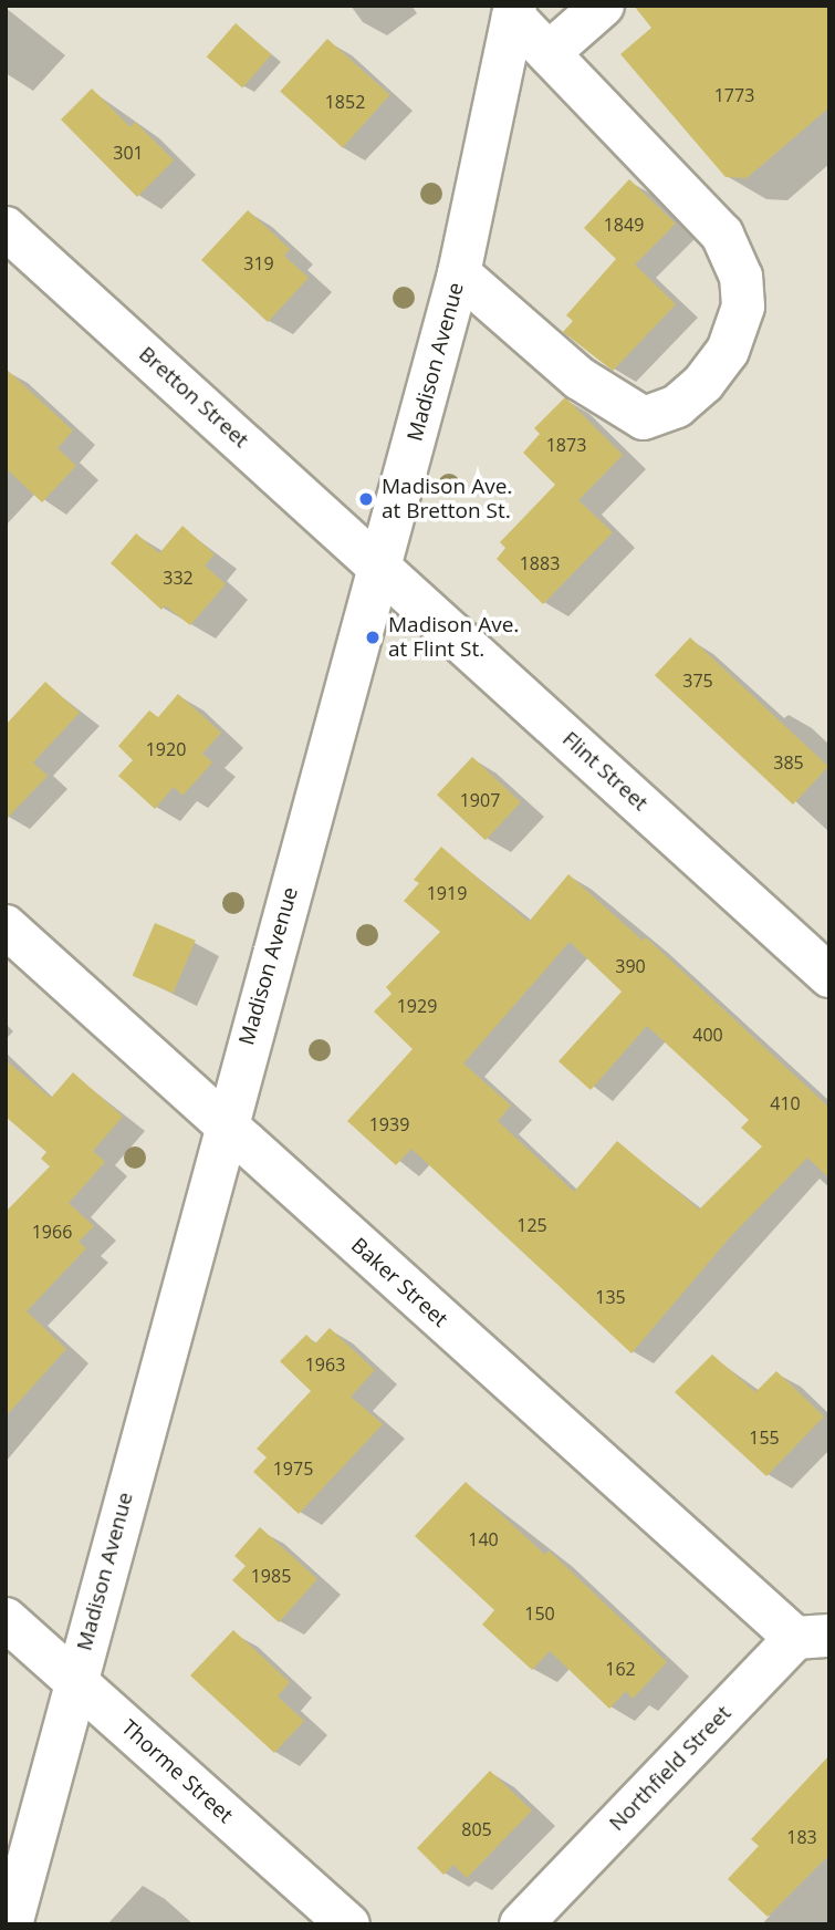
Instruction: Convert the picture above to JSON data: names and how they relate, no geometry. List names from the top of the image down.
{
  "streets": {
    "street": [
      "Madison Avenue",
      "Bretton Street",
      "Flint Street",
      "Baker Street",
      "Northfield Street",
      "Thorme Street"
    ]
  },
  "crossings": [
    ["Madison Avenue", "Bretton Street"],
    ["Madison Avenue", "Flint Street"],
    ["Madison Avenue", "Baker Street"],
    ["Madison Avenue", "Thorme Street"],
    ["Bretton Street", "Flint Street"],
    ["Baker Street", "Northfield Street"]
  ],
  "places": ["Madison Ave. at Bretton St.", "Madison Ave. at Flint St."],
  "house_numbers": [
    "1773",
    "1852",
    "301",
    "1849",
    "319",
    "1873",
    "1883",
    "332",
    "375",
    "1920",
    "385",
    "1907",
    "1919",
    "390",
    "1929",
    "400",
    "410",
    "1939",
    "125",
    "1966",
    "135",
    "1963",
    "155",
    "1975",
    "140",
    "1985",
    "150",
    "162",
    "805",
    "183"
  ]
}
